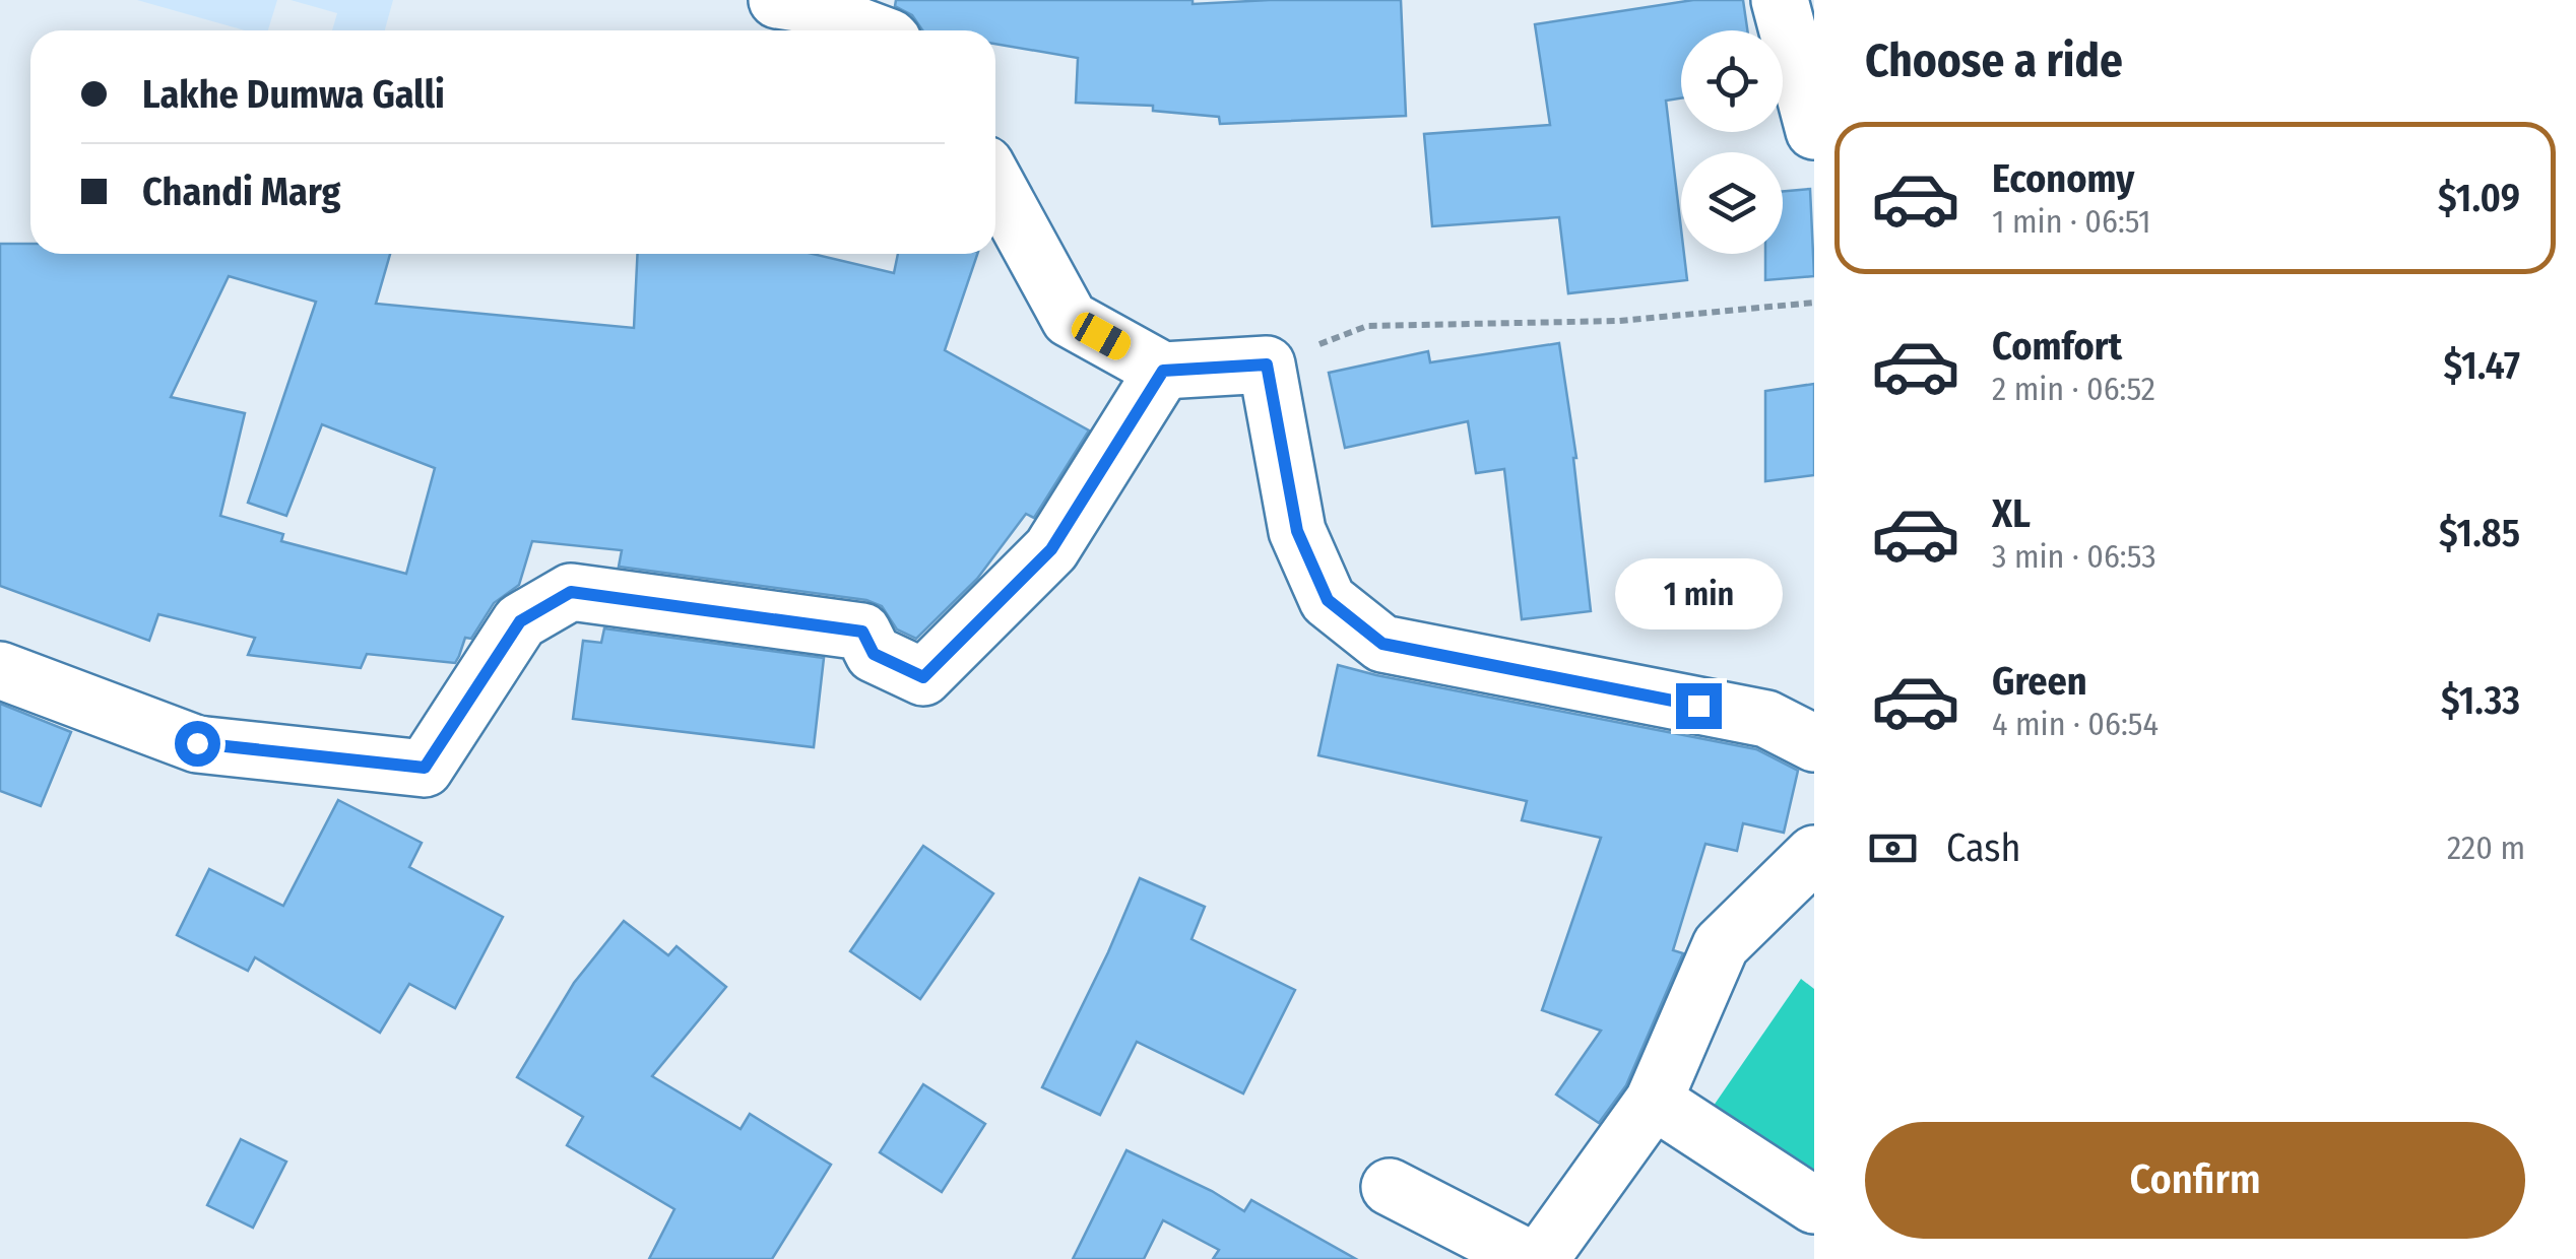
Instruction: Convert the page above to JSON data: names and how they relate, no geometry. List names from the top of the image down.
{
  "page": {
    "heading": "Choose a ride",
    "banner": ["Lakhe Dumwa Galli", "Chandi Marg"],
    "list": [
      {
        "name": "Economy",
        "note": "1 min · 06:51",
        "value": "$1.09"
      },
      {
        "name": "Comfort",
        "note": "2 min · 06:52",
        "value": "$1.47"
      },
      {
        "name": "XL",
        "note": "3 min · 06:53",
        "value": "$1.85"
      },
      {
        "name": "Green",
        "note": "4 min · 06:54",
        "value": "$1.33"
      }
    ],
    "bubble": "1 min",
    "pay": ["Cash", "220 m"],
    "buttons": "Confirm"
  }
}
